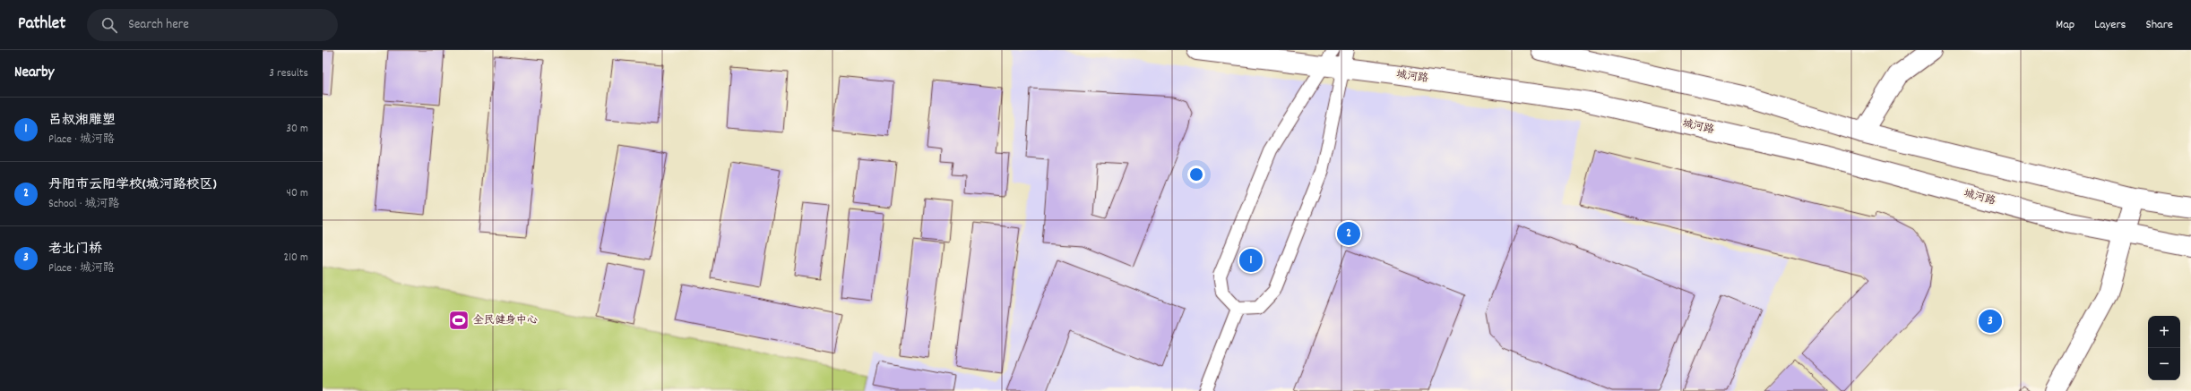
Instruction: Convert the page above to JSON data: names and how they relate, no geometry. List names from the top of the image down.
{
  "streets": {
    "main road": ["城河路"]
  },
  "places": {
    "sports": ["全民健身中心"]
  },
  "page": {
    "header": "Pathlet",
    "search": "Search here",
    "nav": ["Map", "Layers", "Share"],
    "heading": ["Nearby", "3 results"],
    "list": [
      {
        "mark": "1",
        "name": "吕叔湘雕塑",
        "note": "Place · 城河路",
        "value": "30 m"
      },
      {
        "mark": "2",
        "name": "丹阳市云阳学校(城河路校区)",
        "note": "School · 城河路",
        "value": "40 m"
      },
      {
        "mark": "3",
        "name": "老北门桥",
        "note": "Place · 城河路",
        "value": "210 m"
      }
    ],
    "pins": ["2", "1", "3"],
    "map_buttons": ["+", "−"]
  }
}
